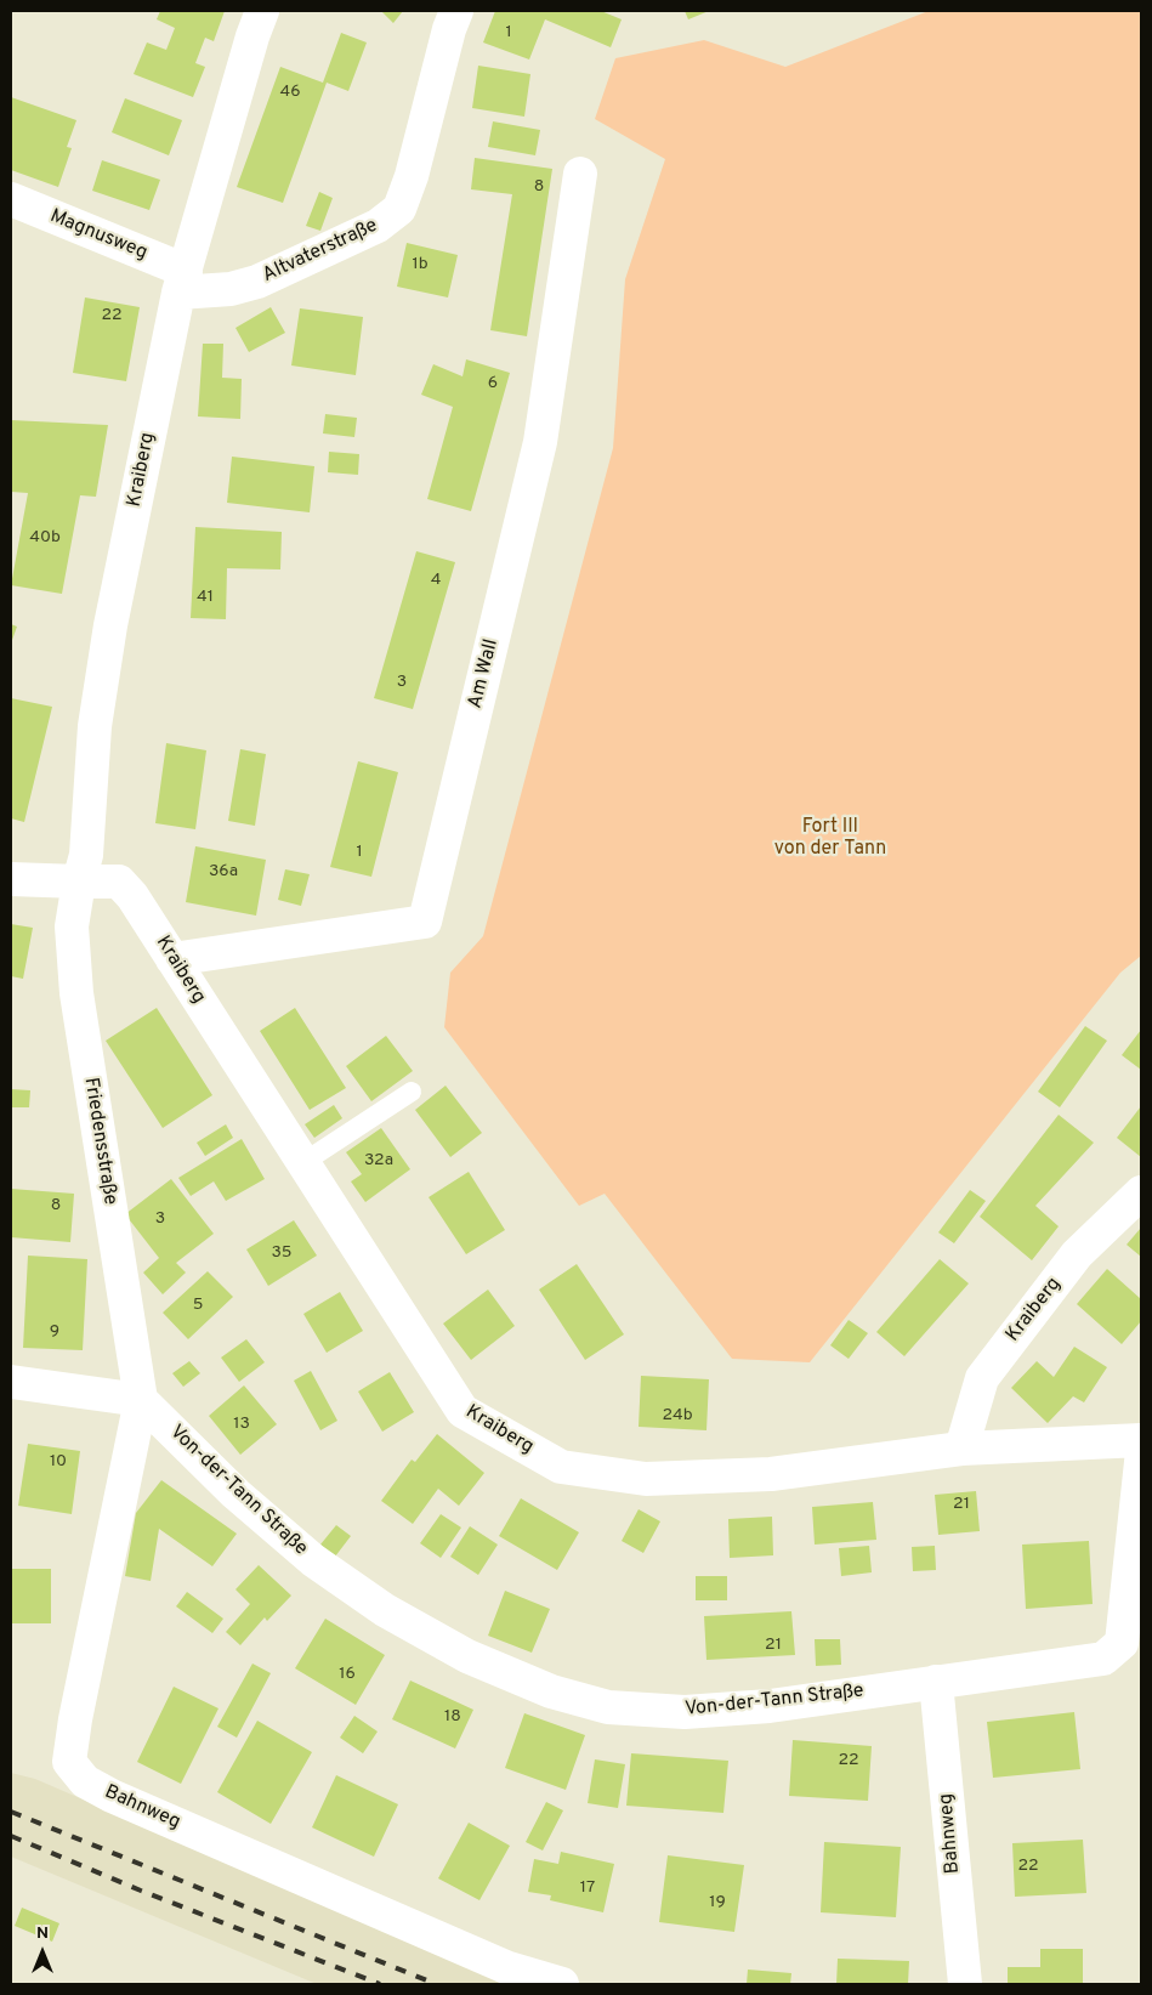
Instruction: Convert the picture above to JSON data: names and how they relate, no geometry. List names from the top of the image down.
{
  "streets": {
    "street": [
      "Magnusweg",
      "Altvaterstraße",
      "Kraiberg",
      "Am Wall",
      "Friedensstraße",
      "Von-der-Tann Straße",
      "Bahnweg"
    ]
  },
  "crossings": [
    ["Magnusweg", "Altvaterstraße"],
    ["Magnusweg", "Kraiberg"],
    ["Altvaterstraße", "Kraiberg"],
    ["Kraiberg", "Am Wall"],
    ["Kraiberg", "Friedensstraße"],
    ["Friedensstraße", "Von-der-Tann Straße"],
    ["Friedensstraße", "Bahnweg"],
    ["Von-der-Tann Straße", "Bahnweg"]
  ],
  "parks": ["Fort III von der Tann"],
  "house_numbers": [
    "1",
    "46",
    "8",
    "1b",
    "22",
    "6",
    "40b",
    "4",
    "41",
    "3",
    "1",
    "36a",
    "32a",
    "8",
    "3",
    "35",
    "5",
    "9",
    "24b",
    "13",
    "10",
    "21",
    "21",
    "16",
    "18",
    "22",
    "22",
    "17",
    "19"
  ],
  "north": "top"
}
